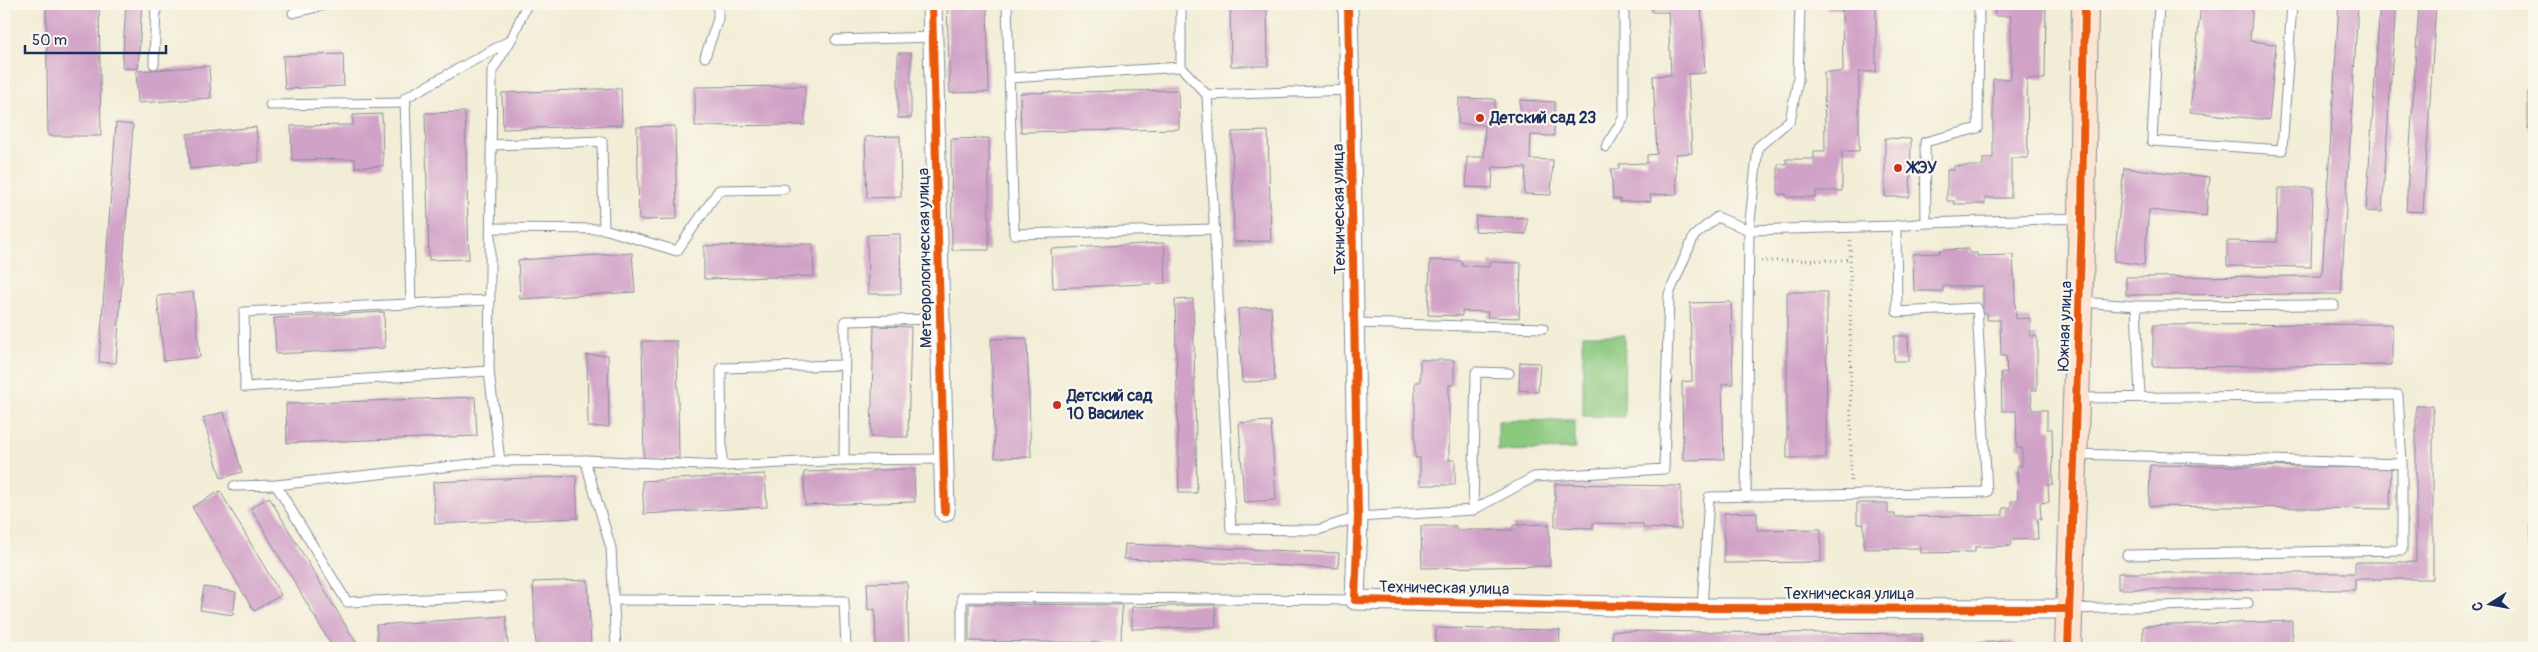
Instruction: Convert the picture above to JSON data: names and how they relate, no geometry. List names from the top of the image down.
{
  "streets": {
    "street": ["Техническая улица", "Метеорологическая улица", "Южная улица"]
  },
  "crossings": [
    ["Техническая улица", "Южная улица"]
  ],
  "places": ["Детский сад 23", "ЖЭУ", "Детский сад 10 Василек"],
  "scale_bar": "50 m",
  "north": "left"
}
